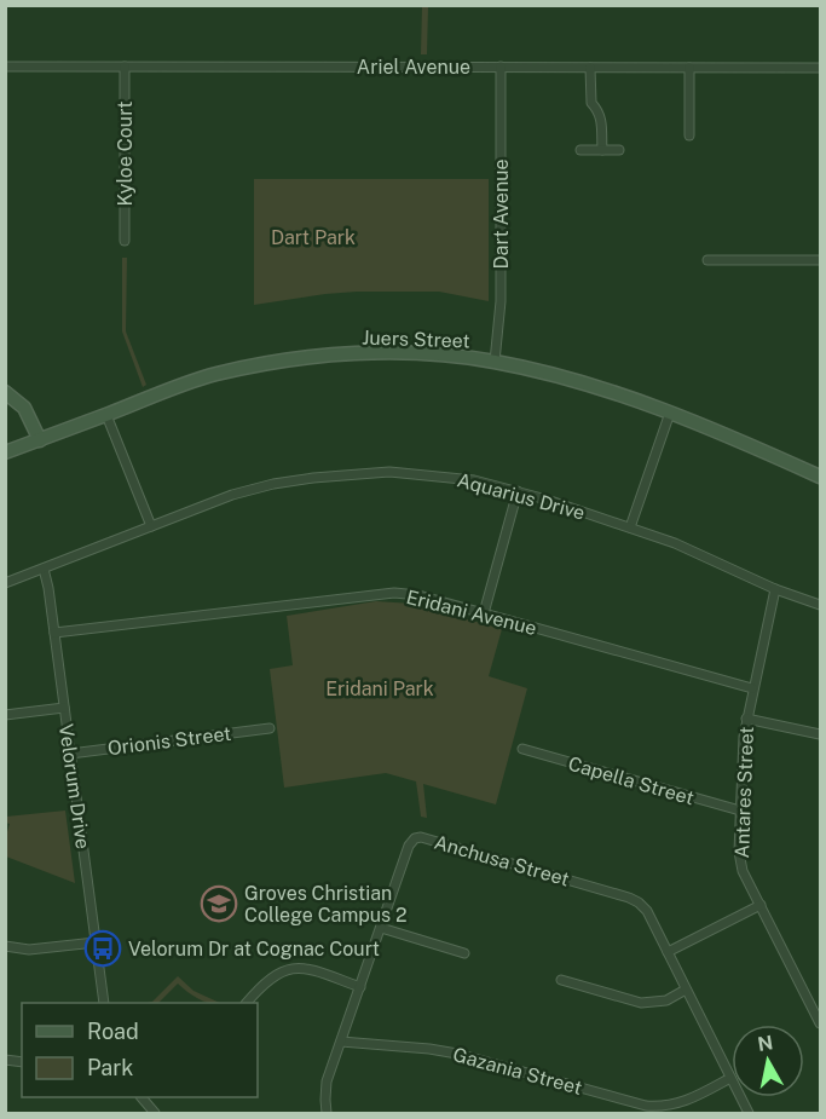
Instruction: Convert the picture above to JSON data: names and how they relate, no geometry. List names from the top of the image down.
{
  "streets": {
    "street": [
      "Ariel Avenue",
      "Kyloe Court",
      "Dart Avenue",
      "Juers Street",
      "Aquarius Drive",
      "Eridani Avenue",
      "Orionis Street",
      "Capella Street",
      "Velorum Drive",
      "Antares Street",
      "Anchusa Street",
      "Gazania Street"
    ]
  },
  "crossings": [
    ["Ariel Avenue", "Kyloe Court"],
    ["Ariel Avenue", "Dart Avenue"],
    ["Dart Avenue", "Juers Street"],
    ["Aquarius Drive", "Velorum Drive"],
    ["Aquarius Drive", "Antares Street"],
    ["Eridani Avenue", "Velorum Drive"],
    ["Eridani Avenue", "Antares Street"],
    ["Orionis Street", "Velorum Drive"],
    ["Capella Street", "Antares Street"],
    ["Anchusa Street", "Gazania Street"]
  ],
  "parks": ["Dart Park", "Eridani Park"],
  "places": {
    "school or university": ["Groves Christian College Campus 2"],
    "bus stop": ["Velorum Dr at Cognac Court"]
  },
  "legend": ["Road", "Park"],
  "north": "top"
}
